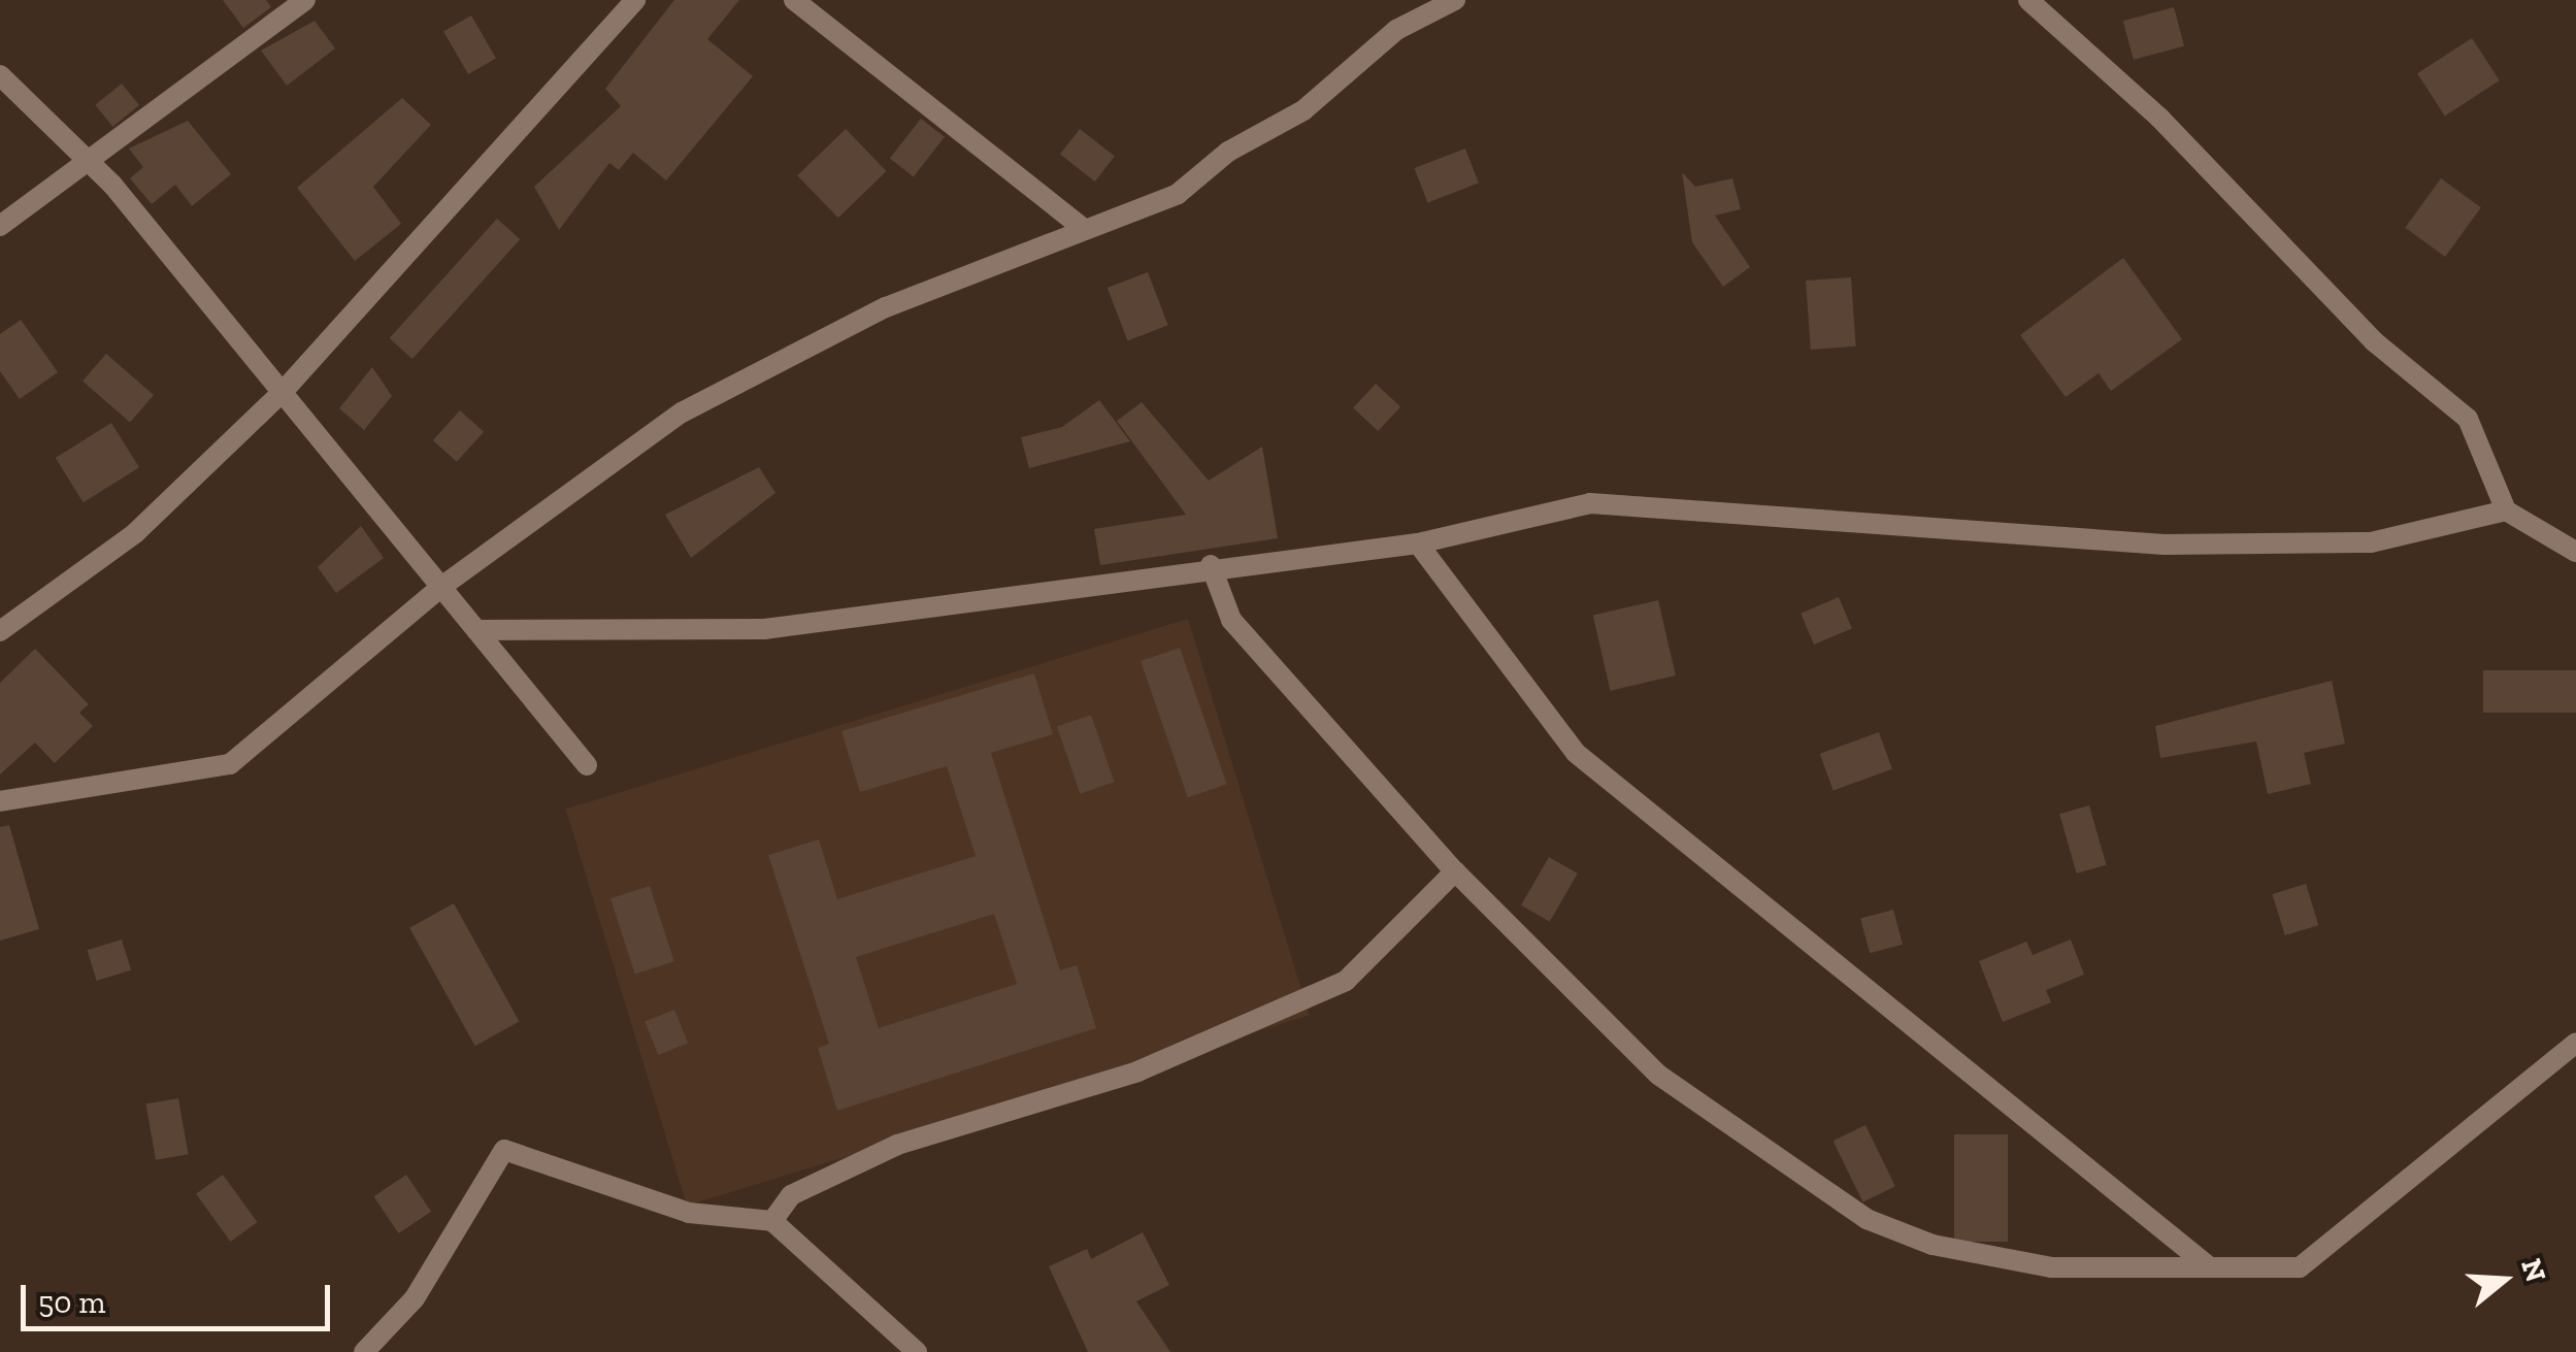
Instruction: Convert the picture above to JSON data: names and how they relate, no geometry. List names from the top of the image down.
{
  "scale_bar": "50 m",
  "north": "right"
}
